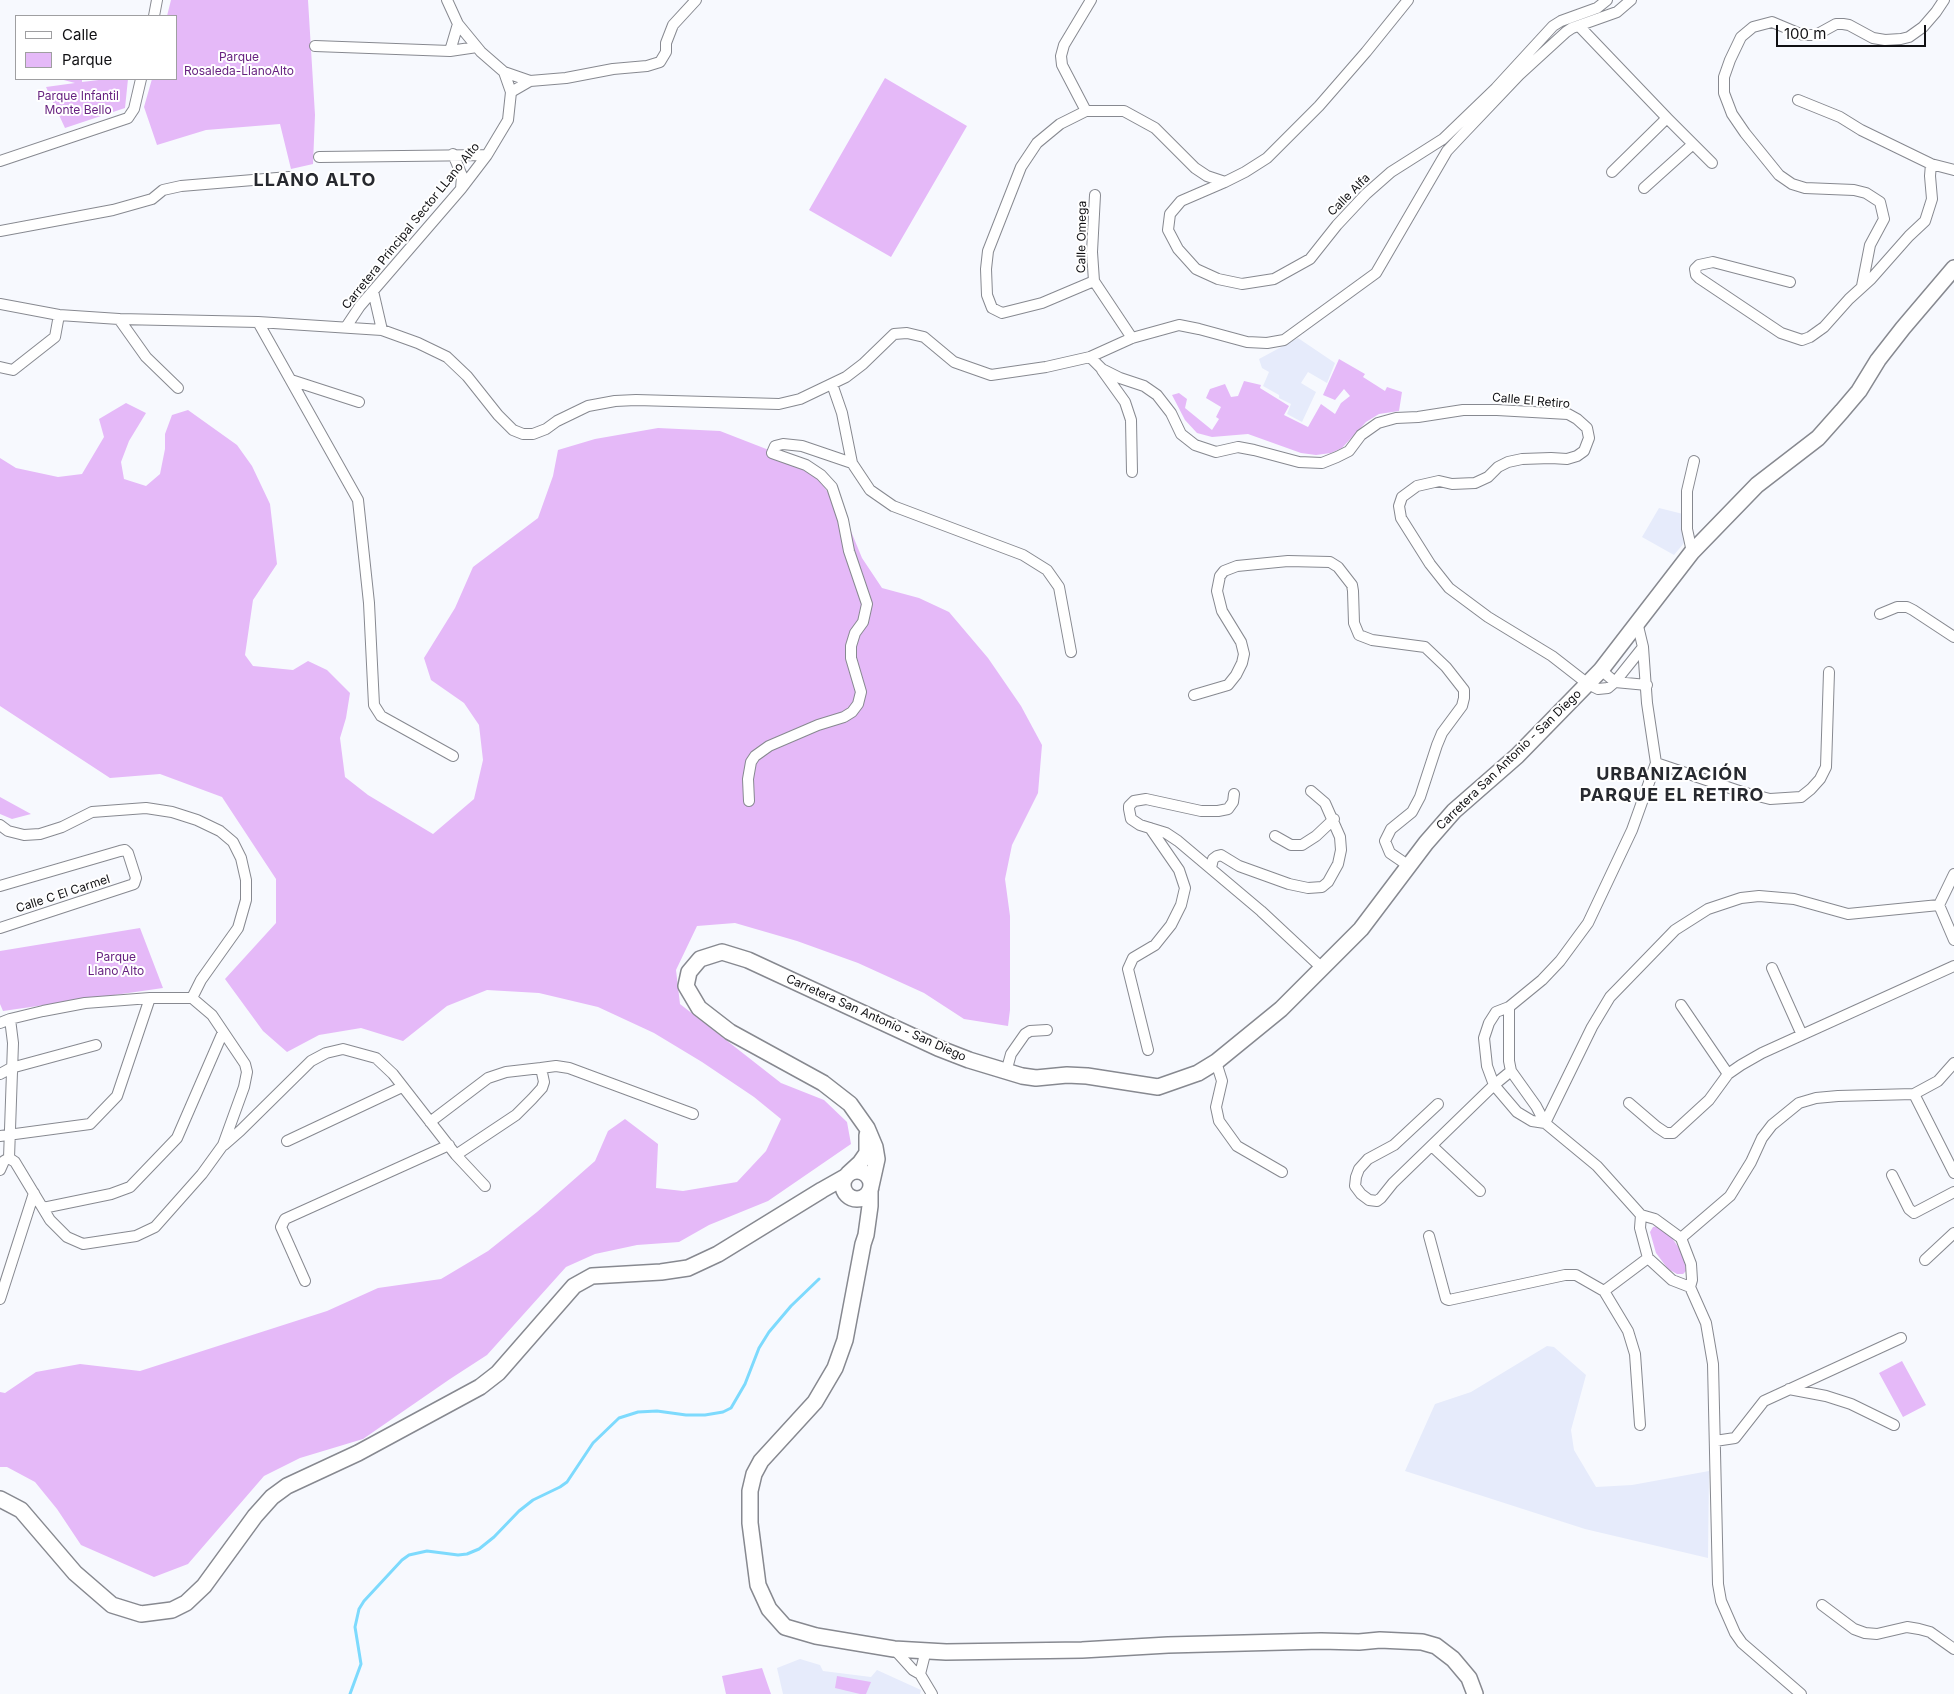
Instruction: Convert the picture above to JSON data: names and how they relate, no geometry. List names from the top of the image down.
{
  "streets": {
    "street": [
      "Calle Alfa",
      "Carretera Principal Sector LLano Alto",
      "Calle Omega",
      "Calle El Retiro",
      "Carretera San Antonio - San Diego",
      "Calle C El Carmel"
    ]
  },
  "crossings": [
    ["Calle El Retiro", "Carretera San Antonio - San Diego"]
  ],
  "districts": ["LLANO ALTO", "URBANIZACIÓN PARQUE EL RETIRO"],
  "parks": ["Parque Rosaleda-LlanoAlto", "Parque Infantil Monte Bello", "Parque Llano Alto"],
  "legend": ["Calle", "Parque"],
  "scale_bar": "100 m"
}
